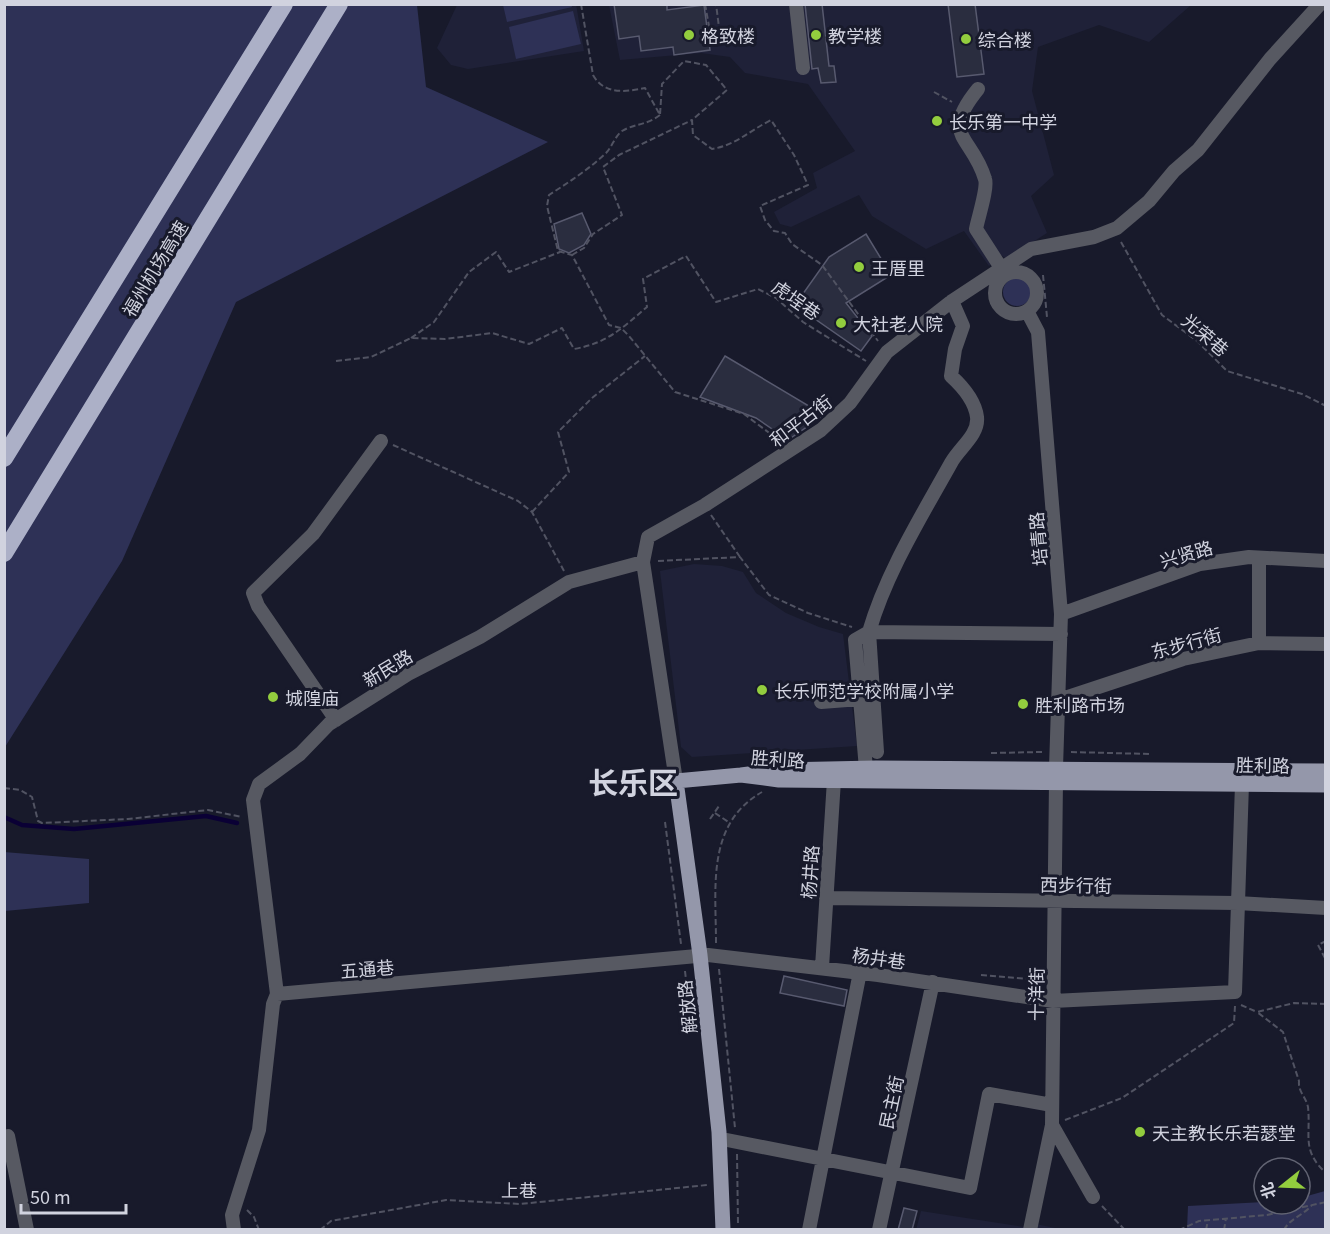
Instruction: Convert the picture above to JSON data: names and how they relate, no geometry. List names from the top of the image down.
{
  "streets": {
    "highway": ["福州机场高速"],
    "main road": ["胜利路", "解放路"],
    "street": [
      "和平古街",
      "培青路",
      "兴贤路",
      "东步行街",
      "新民路",
      "杨井路",
      "西步行街",
      "杨井巷",
      "五通巷",
      "十洋街",
      "民主街"
    ],
    "path": ["虎埕巷", "光荣巷", "上巷"]
  },
  "crossings": [
    ["虎埕巷", "和平古街"],
    ["光荣巷", "和平古街"],
    ["和平古街", "培青路"],
    ["和平古街", "新民路"],
    ["培青路", "兴贤路"],
    ["培青路", "东步行街"],
    ["培青路", "胜利路"],
    ["培青路", "十洋街"],
    ["新民路", "五通巷"],
    ["胜利路", "杨井路"],
    ["胜利路", "十洋街"],
    ["杨井路", "西步行街"],
    ["杨井路", "杨井巷"],
    ["西步行街", "十洋街"],
    ["杨井巷", "五通巷"],
    ["杨井巷", "十洋街"],
    ["杨井巷", "解放路"],
    ["杨井巷", "民主街"],
    ["五通巷", "解放路"]
  ],
  "districts": ["长乐区"],
  "places": [
    "格致楼",
    "教学楼",
    "综合楼",
    "长乐第一中学",
    "王厝里",
    "大社老人院",
    "长乐师范学校附属小学",
    "城隍庙",
    "胜利路市场",
    "天主教长乐若瑟堂"
  ],
  "scale_bar": "50 m",
  "north": "left"
}
